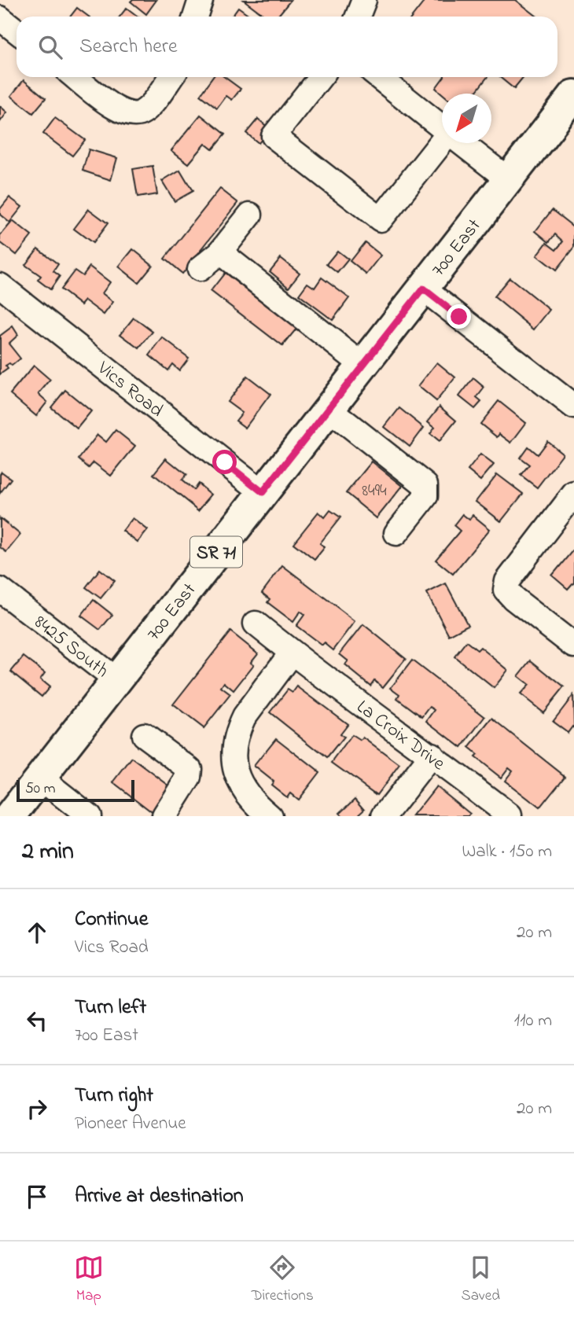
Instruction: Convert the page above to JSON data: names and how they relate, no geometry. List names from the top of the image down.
{
  "streets": {
    "main road": ["700 East", "SR 71"],
    "street": ["Vics Road", "8425 South", "La Croix Drive"]
  },
  "crossings": [
    ["700 East", "Vics Road"],
    ["700 East", "8425 South"]
  ],
  "house_numbers": ["8494"],
  "scale_bar": "50 m",
  "north": "bottom left",
  "page": {
    "search": "Search here",
    "scale": "50 m",
    "heading": ["2 min", "Walk · 150 m"],
    "list": [
      ["Continue", "Vics Road", "20 m"],
      ["Turn left", "700 East", "110 m"],
      ["Turn right", "Pioneer Avenue", "20 m"],
      "Arrive at destination"
    ],
    "nav": ["Map", "Directions", "Saved"]
  }
}
